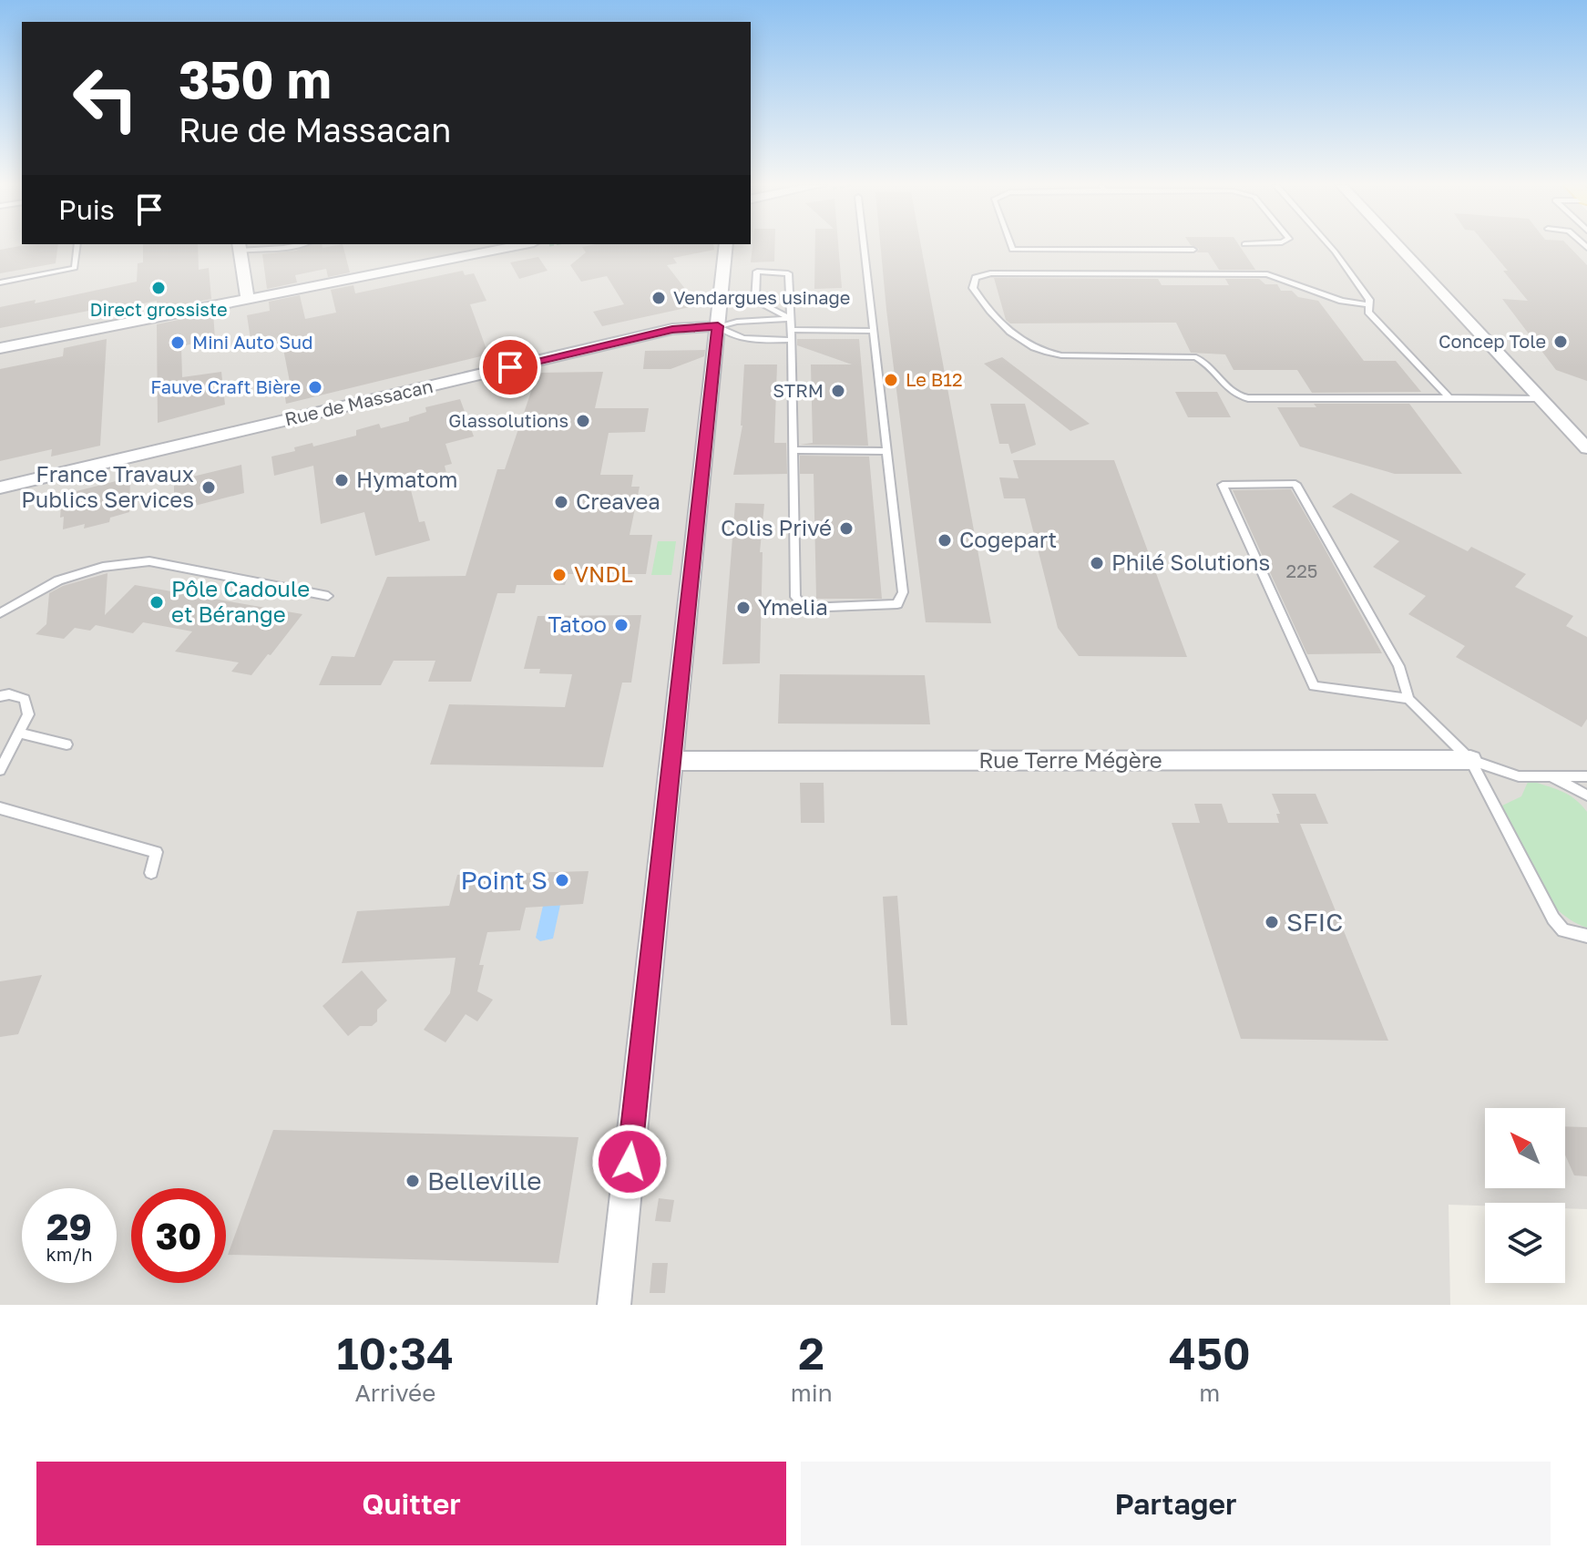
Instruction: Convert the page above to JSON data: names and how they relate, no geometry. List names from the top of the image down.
{
  "streets": {
    "street": ["Rue de Massacan", "Rue Terre Mégère"]
  },
  "places": [
    "Direct grossiste",
    "Vendargues usinage",
    "Concep Tole",
    "Mini Auto Sud",
    "Le B12",
    "Fauve Craft Bière",
    "STRM",
    "Glassolutions",
    "Hymatom",
    "France Travaux Publics Services",
    "Creavea",
    "Colis Privé",
    "Cogepart",
    "Philé Solutions",
    "VNDL",
    "Pôle Cadoule et Bérange",
    "Ymelia",
    "Tatoo",
    "Point S",
    "SFIC",
    "Belleville"
  ],
  "house_numbers": ["225"],
  "north": "top left",
  "page": {
    "turn": ["350 m", "Rue de Massacan"],
    "then": "Puis",
    "speed": "29 km/h",
    "limit": "30",
    "eta": [
      "10:34",
      "Arrivée",
      "2",
      "min",
      "450",
      "m"
    ],
    "buttons": ["Quitter", "Partager"]
  }
}
